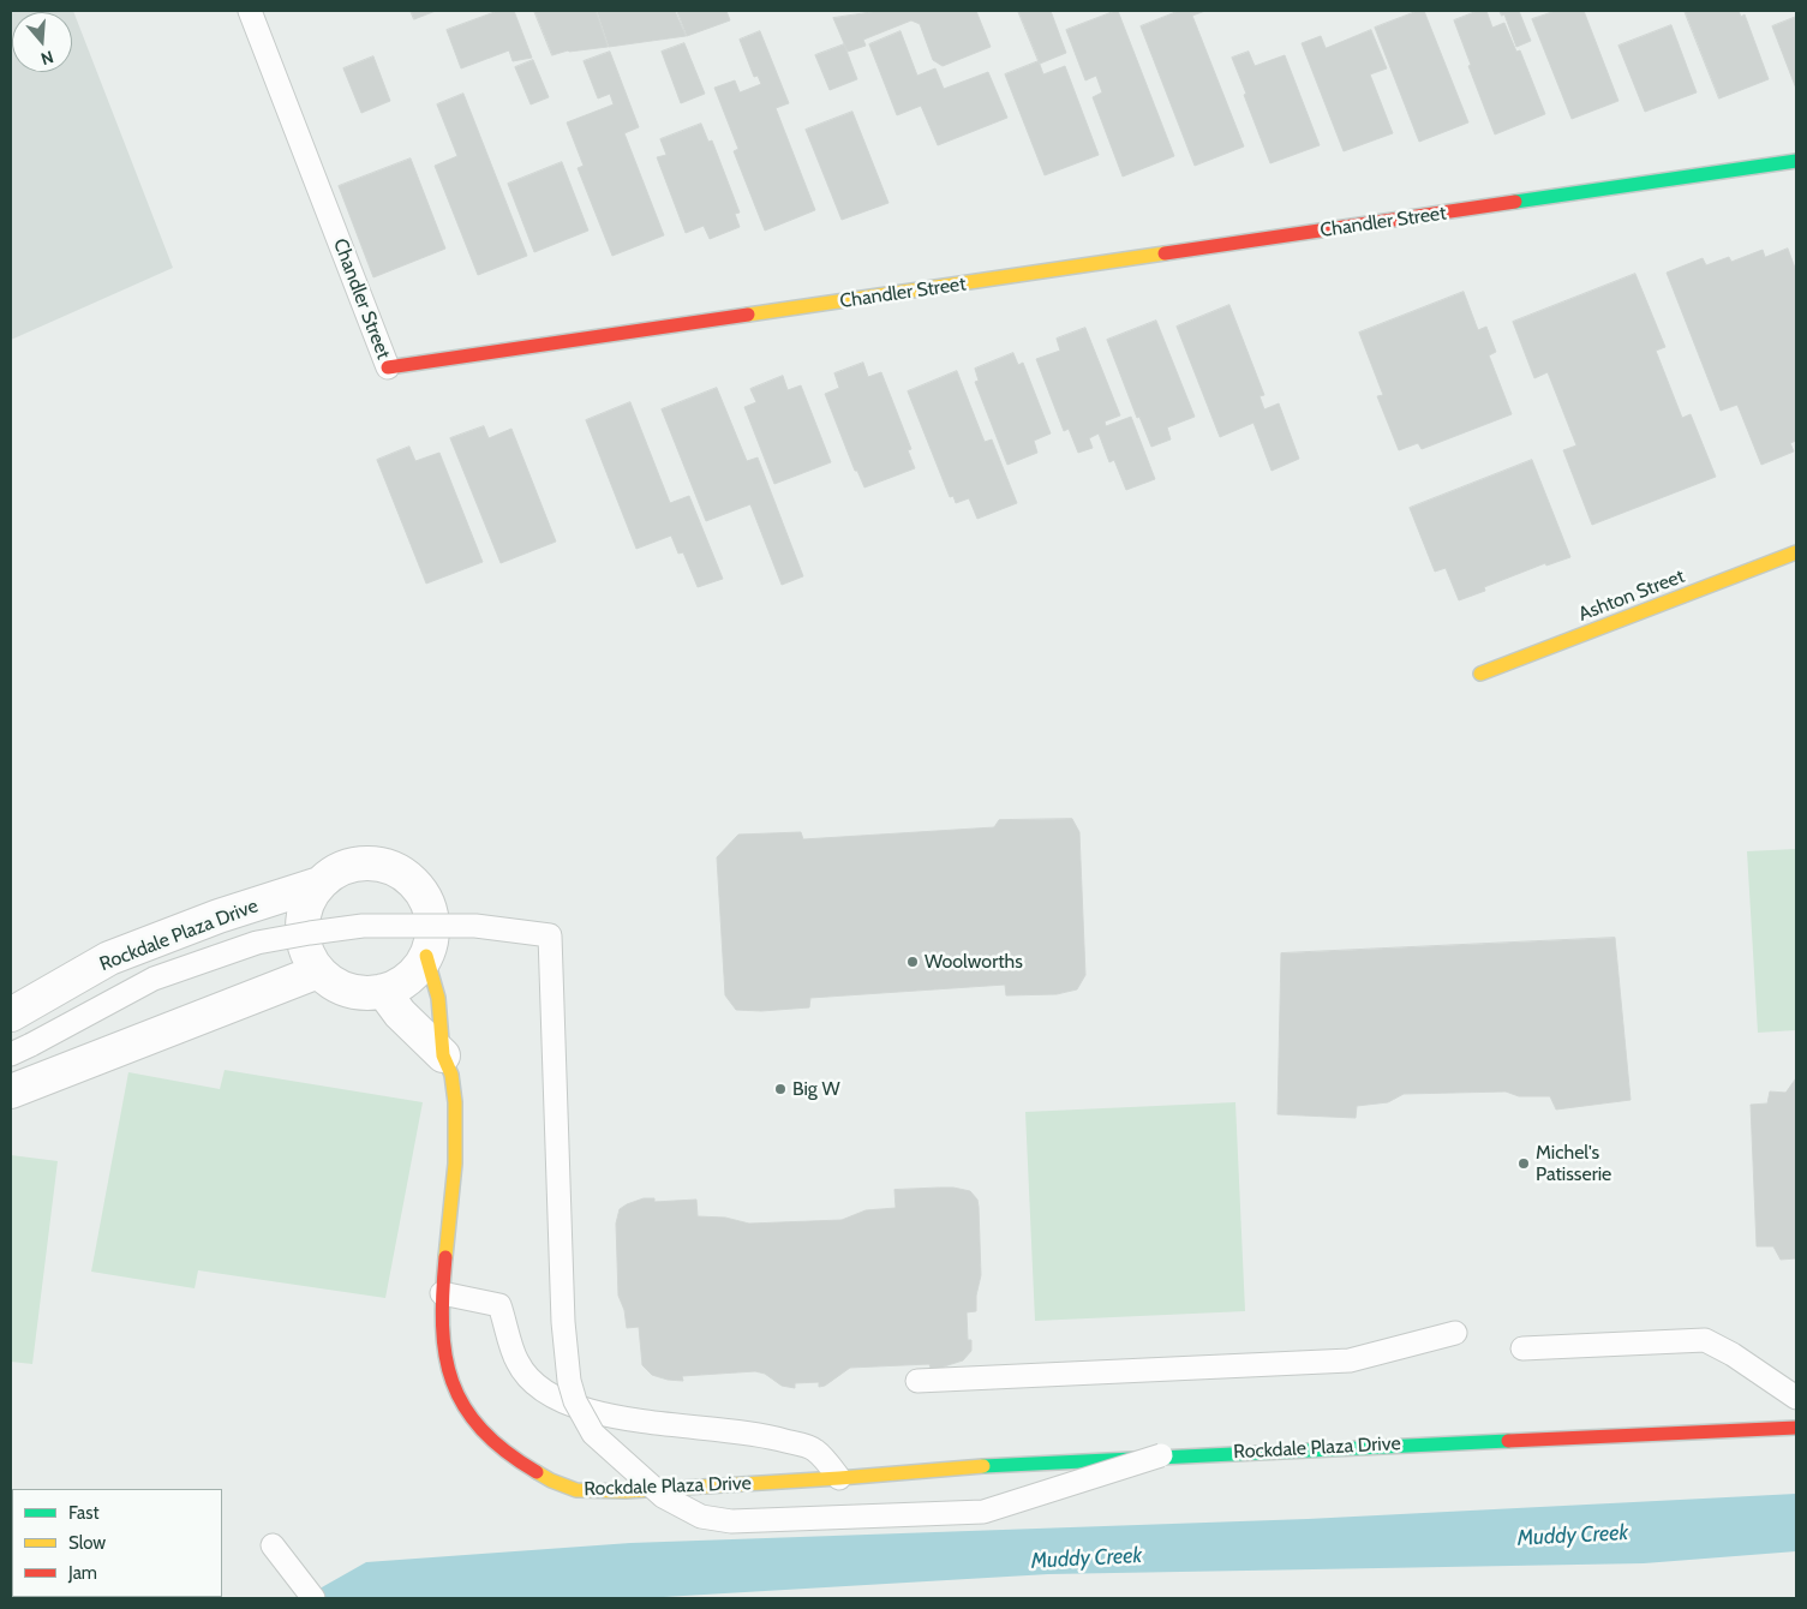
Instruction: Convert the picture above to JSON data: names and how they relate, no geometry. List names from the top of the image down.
{
  "streets": {
    "street": ["Chandler Street", "Ashton Street", "Rockdale Plaza Drive"]
  },
  "water": ["Muddy Creek"],
  "places": ["Woolworths", "Big W", "Michel's Patisserie"],
  "legend": ["Fast", "Slow", "Jam"],
  "north": "bottom"
}
